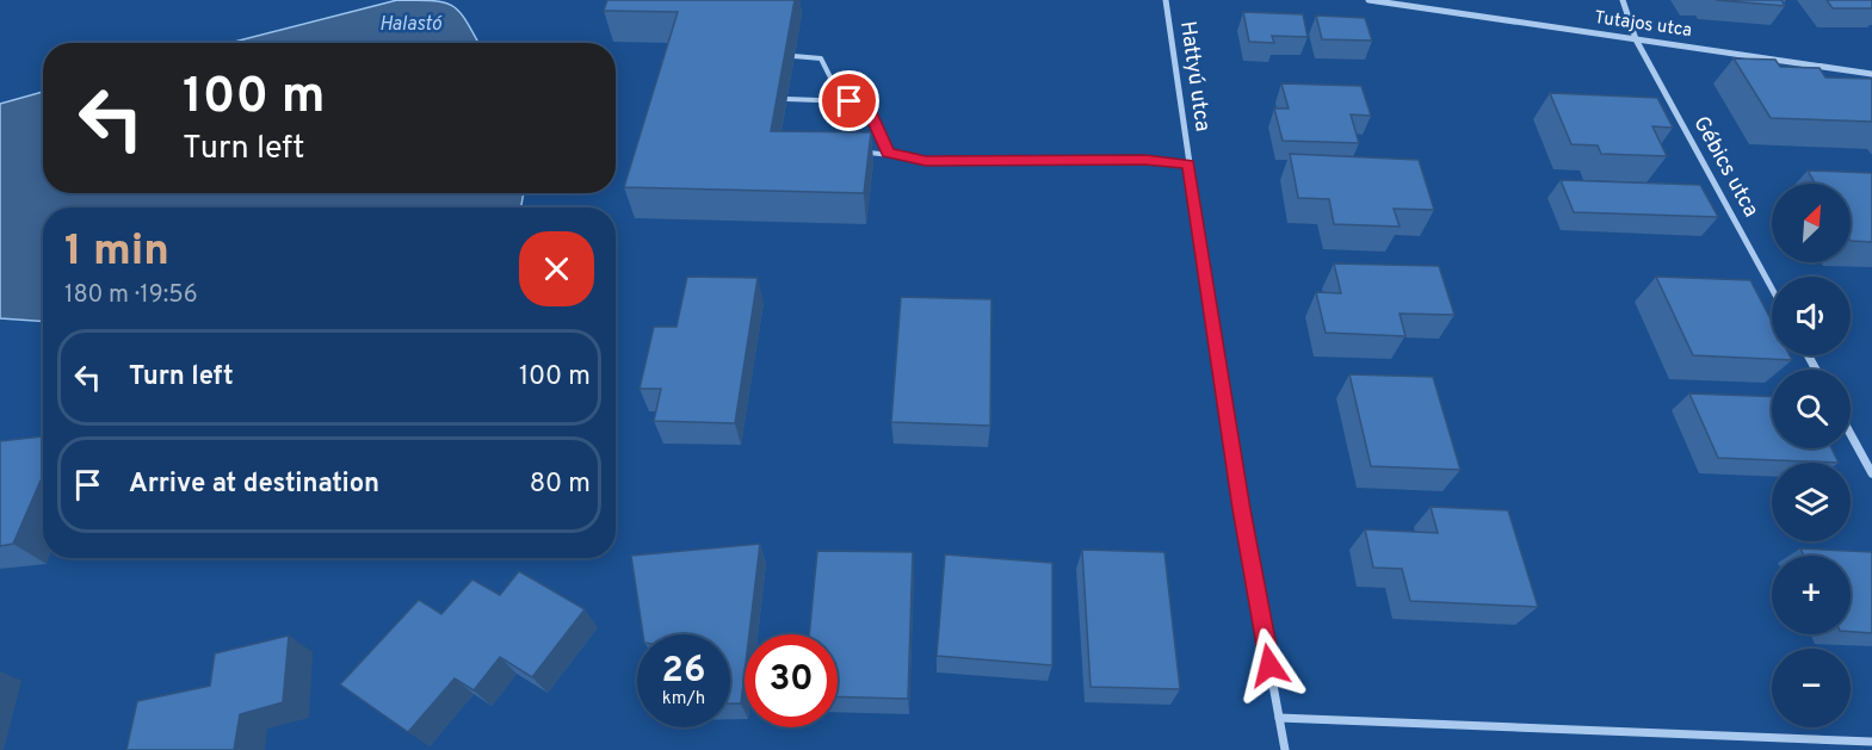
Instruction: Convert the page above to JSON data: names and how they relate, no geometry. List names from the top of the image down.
{
  "streets": {
    "street": ["Tutajos utca", "Hattyú utca", "Gébics utca"]
  },
  "crossings": [
    ["Tutajos utca", "Gébics utca"]
  ],
  "water": ["Halastó"],
  "north": "top right",
  "page": {
    "turn": ["100 m", "Turn left"],
    "map_buttons": ["+", "−"],
    "heading": ["1 min", "180 m · 19:56"],
    "list": [
      {
        "name": "Turn left",
        "value": "100 m"
      },
      {
        "name": "Arrive at destination",
        "value": "80 m"
      }
    ],
    "speed": "26 km/h",
    "limit": "30"
  }
}
